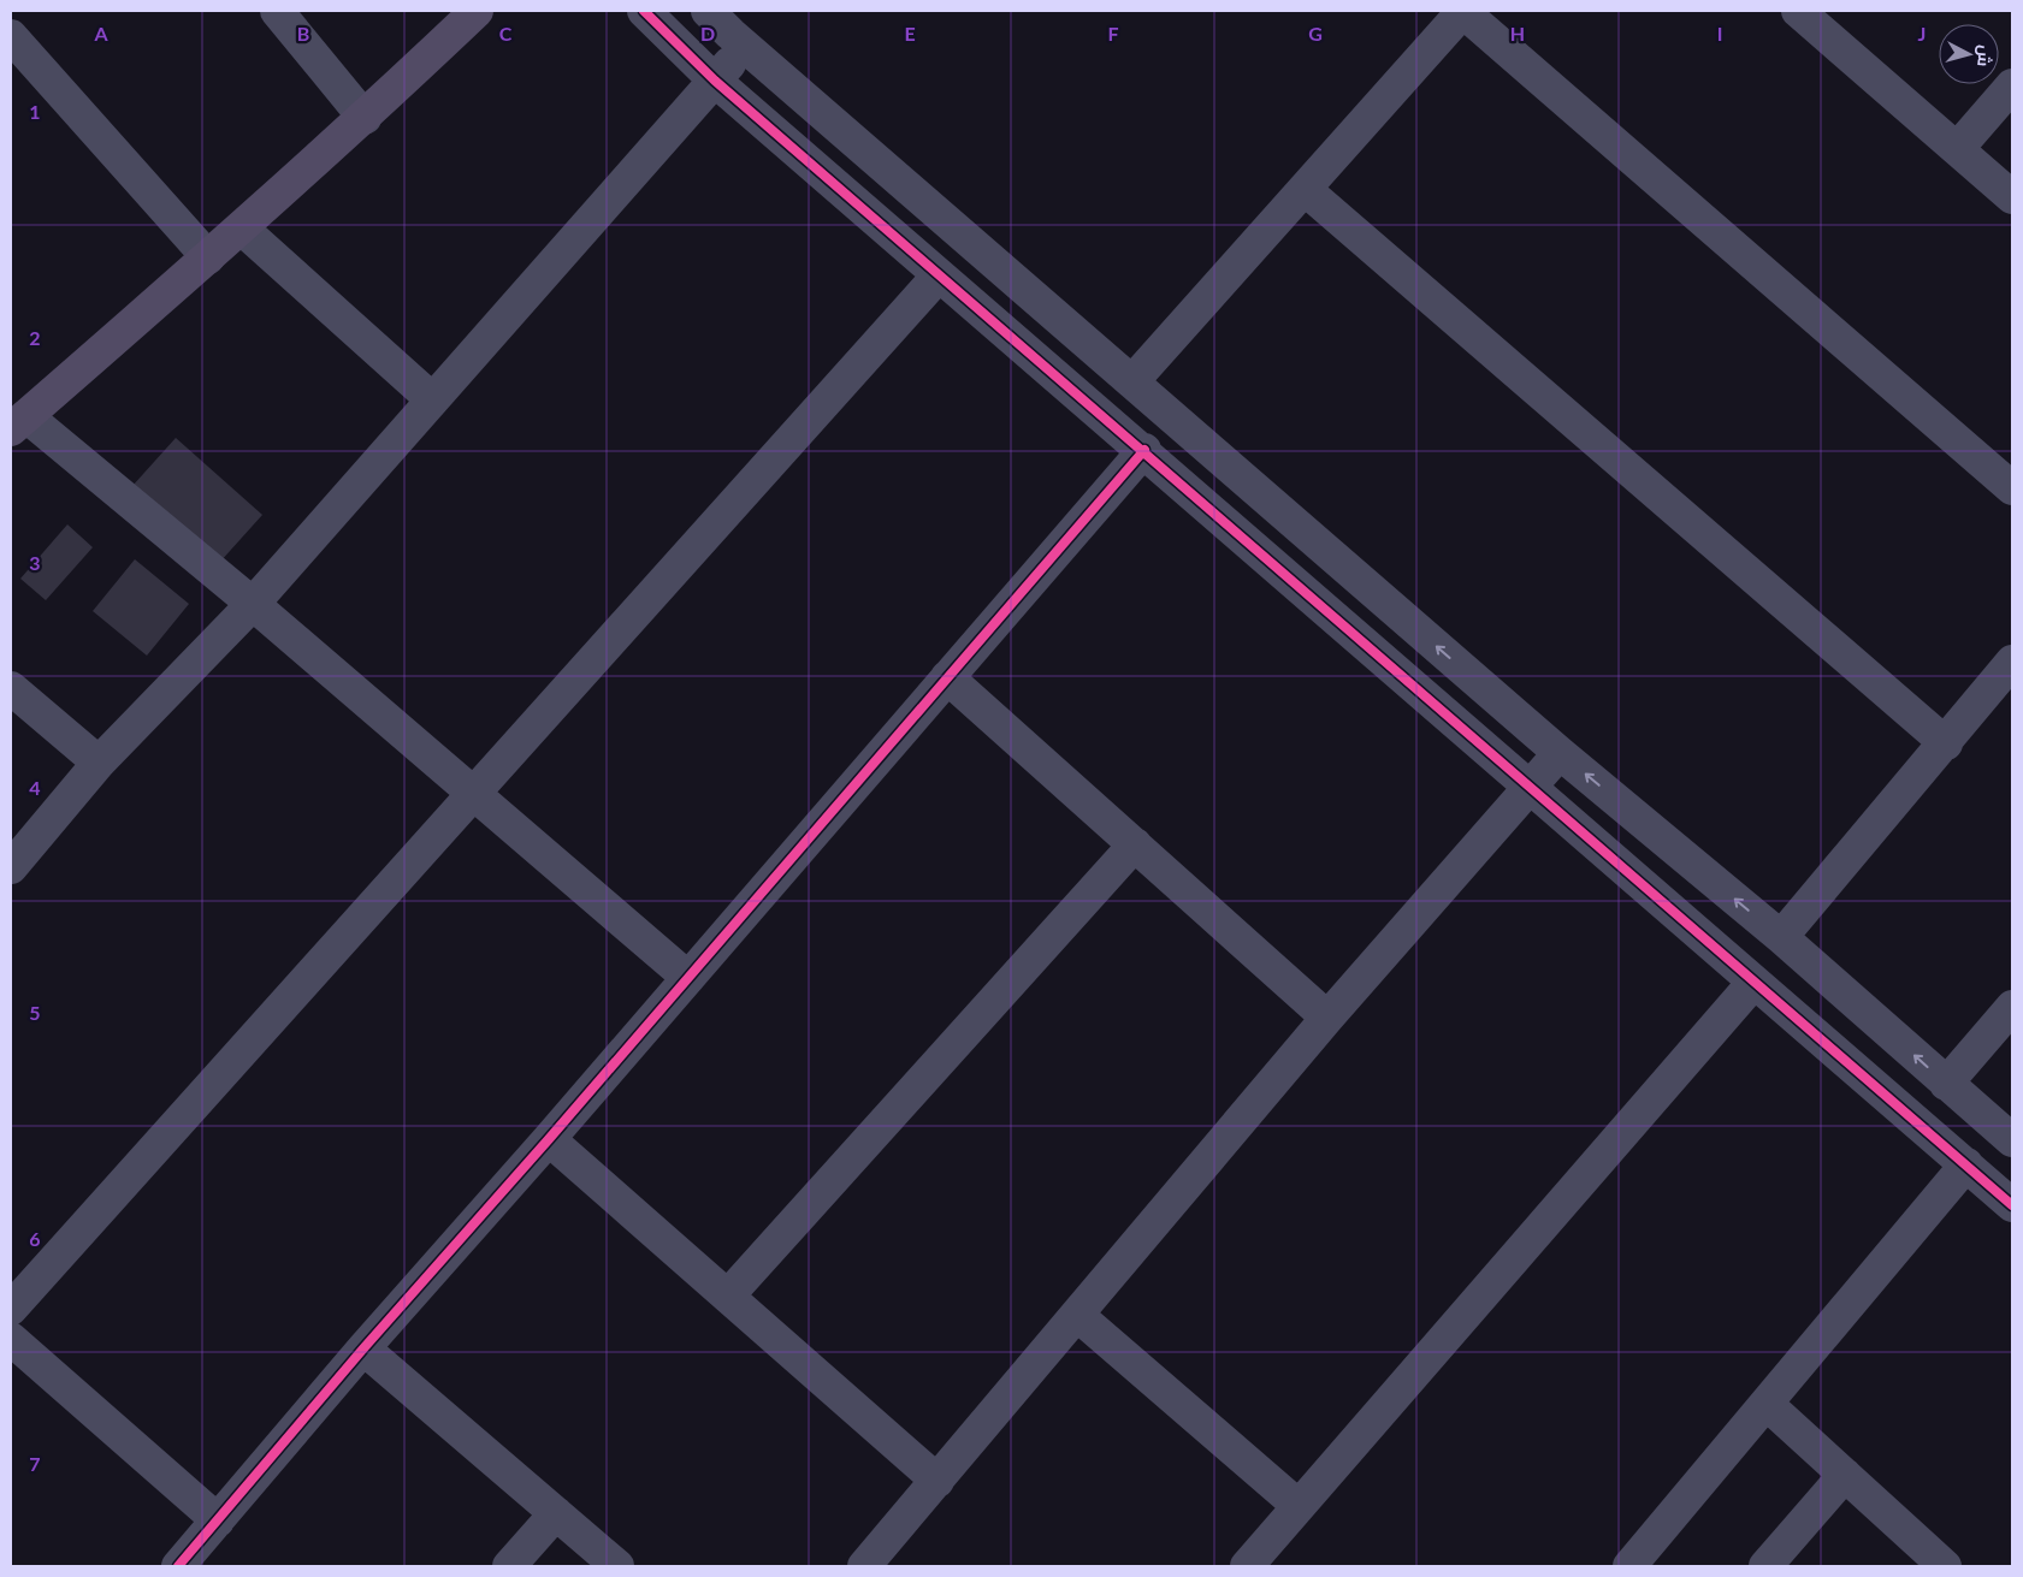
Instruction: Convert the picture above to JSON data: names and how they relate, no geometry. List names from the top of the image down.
{
  "north": "right",
  "grid": {
    "columns": [
      "A",
      "B",
      "C",
      "D",
      "E",
      "F",
      "G",
      "H",
      "I",
      "J"
    ],
    "rows": [
      "1",
      "2",
      "3",
      "4",
      "5",
      "6",
      "7"
    ]
  }
}
